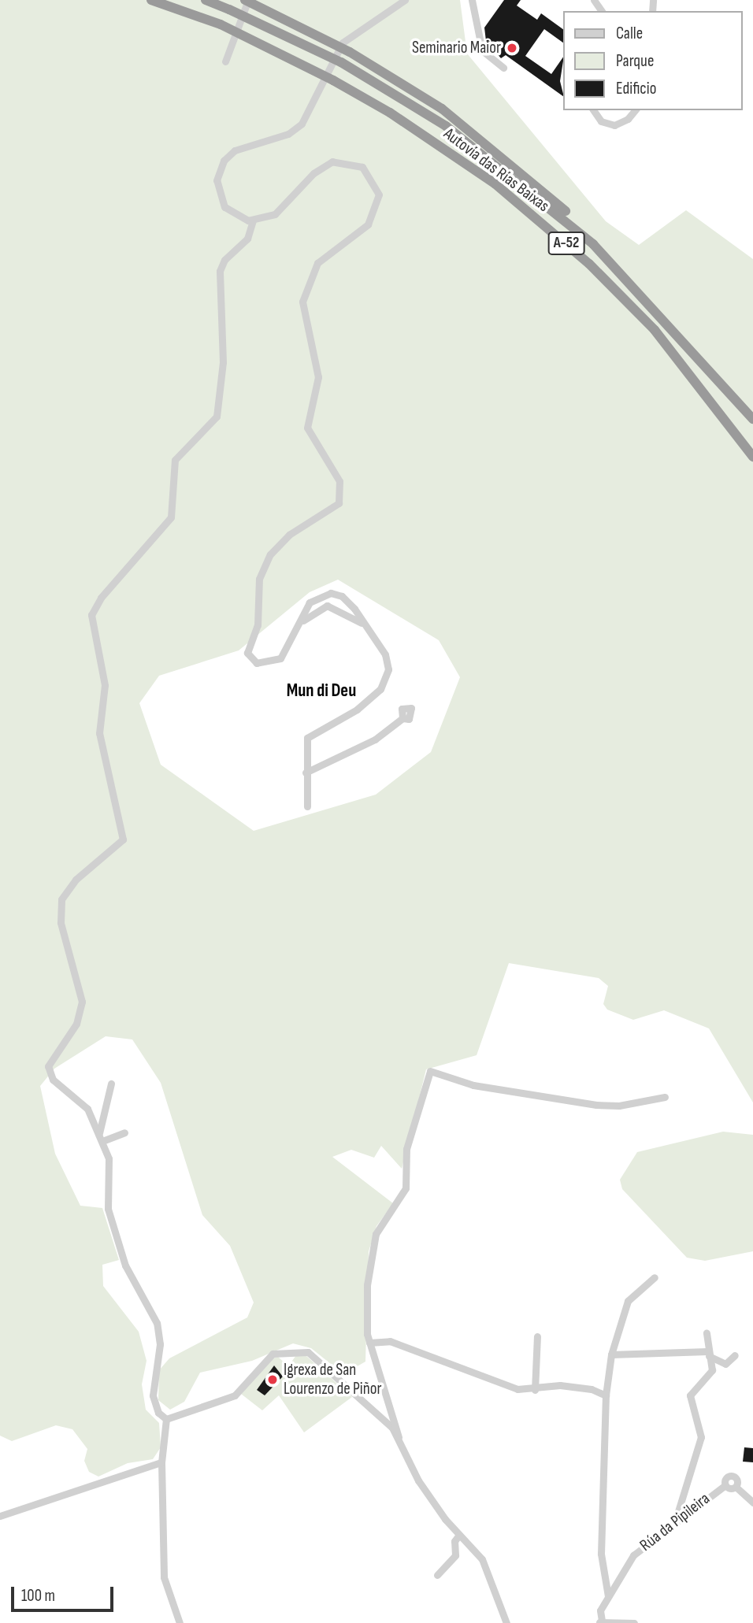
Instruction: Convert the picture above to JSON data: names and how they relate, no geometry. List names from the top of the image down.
{
  "streets": {
    "highway": ["Autovía das Rías Baixas", "A-52"],
    "street": ["Rúa da Pipileira"]
  },
  "districts": ["Mun di Deu"],
  "places": ["Seminario Maior", "Igrexa de San Lourenzo de Piñor"],
  "legend": ["Calle", "Parque", "Edificio"],
  "scale_bar": "100 m"
}
